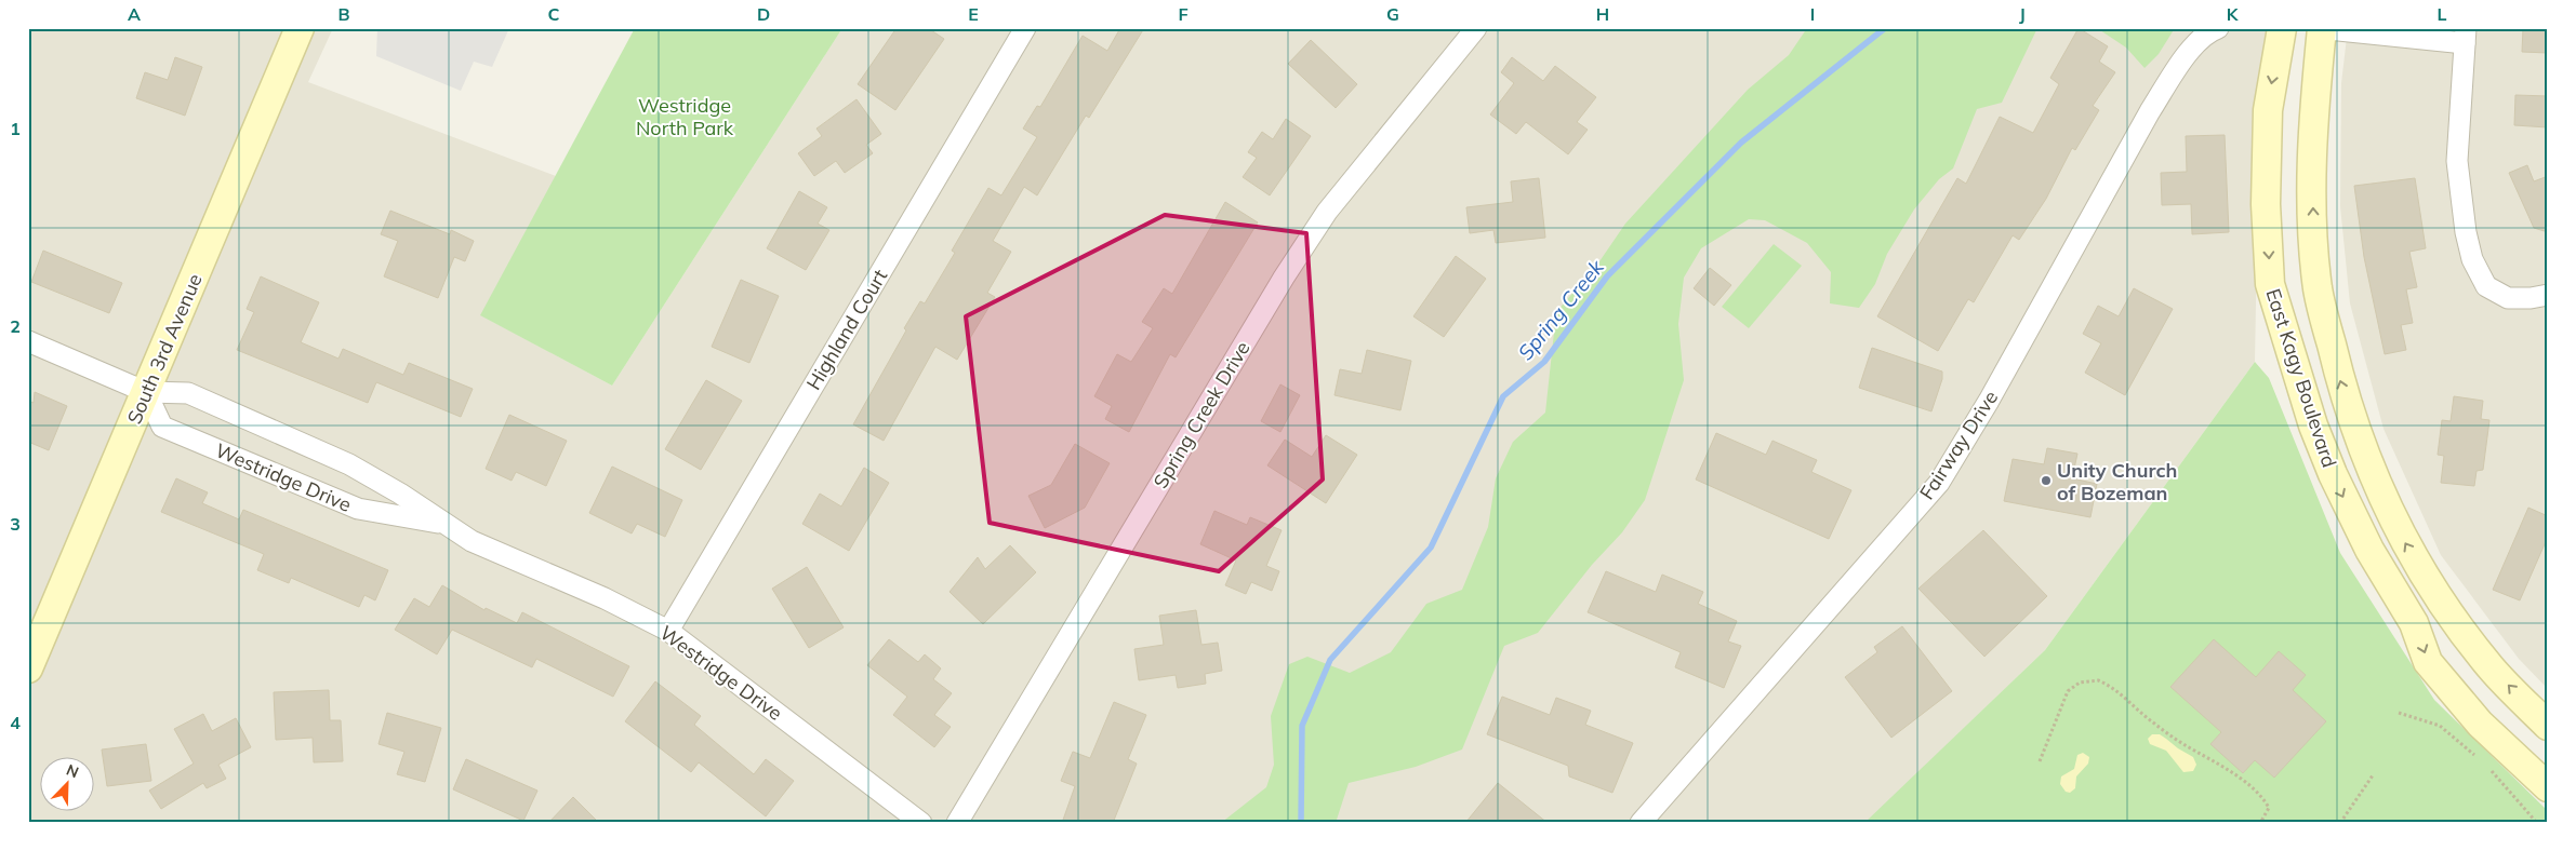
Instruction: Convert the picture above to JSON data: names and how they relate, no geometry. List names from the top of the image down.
{
  "streets": {
    "main road": ["South 3rd Avenue", "East Kagy Boulevard"],
    "street": [
      "Highland Court",
      "Spring Creek Drive",
      "Fairway Drive",
      "Westridge Drive"
    ]
  },
  "crossings": [
    ["Highland Court", "Westridge Drive"],
    ["South 3rd Avenue", "Westridge Drive"]
  ],
  "water": ["Spring Creek"],
  "parks": ["Westridge North Park"],
  "places": ["Unity Church of Bozeman"],
  "north": "top right",
  "grid": {
    "columns": [
      "A",
      "B",
      "C",
      "D",
      "E",
      "F",
      "G",
      "H",
      "I",
      "J",
      "K",
      "L"
    ],
    "rows": [
      "1",
      "2",
      "3",
      "4"
    ]
  }
}
